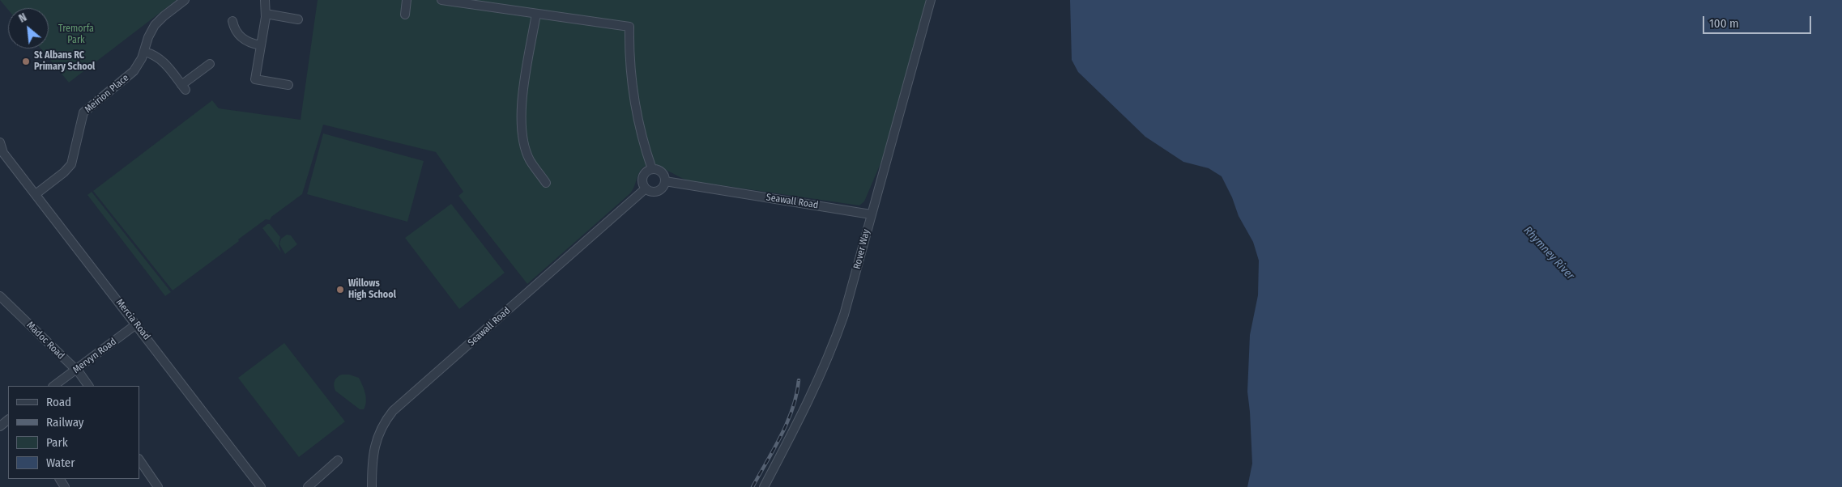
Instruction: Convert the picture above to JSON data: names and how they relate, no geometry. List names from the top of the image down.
{
  "streets": {
    "street": [
      "Meirion Place",
      "Seawall Road",
      "Rover Way",
      "Mercia Road",
      "Madoc Road",
      "Mervyn Road"
    ]
  },
  "crossings": [
    ["Meirion Place", "Mercia Road"],
    ["Seawall Road", "Rover Way"],
    ["Mercia Road", "Mervyn Road"],
    ["Madoc Road", "Mervyn Road"]
  ],
  "water": ["Rhymney River"],
  "parks": ["Tremorfa Park"],
  "places": ["St Albans RC Primary School", "Willows High School"],
  "legend": [
    "Road",
    "Railway",
    "Park",
    "Water"
  ],
  "scale_bar": "100 m",
  "north": "top left"
}
